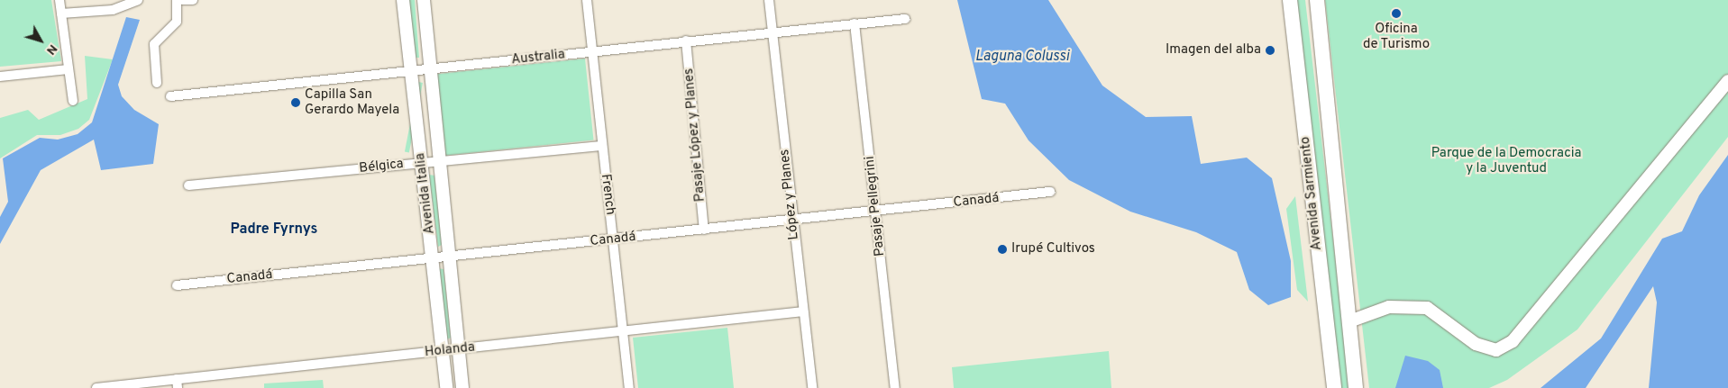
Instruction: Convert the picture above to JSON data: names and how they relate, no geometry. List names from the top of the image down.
{
  "streets": {
    "main road": ["Avenida Italia", "Avenida Sarmiento"],
    "street": [
      "Australia",
      "Pasaje López y Planes",
      "Bélgica",
      "French",
      "López y Planes",
      "Canadá",
      "Pasaje Pellegrini",
      "Holanda"
    ]
  },
  "crossings": [
    ["Australia", "Pasaje López y Planes"],
    ["Australia", "Avenida Italia"],
    ["Australia", "French"],
    ["Australia", "López y Planes"],
    ["Australia", "Pasaje Pellegrini"],
    ["Pasaje López y Planes", "Canadá"],
    ["Bélgica", "Avenida Italia"],
    ["Bélgica", "French"],
    ["Avenida Italia", "Canadá"],
    ["Avenida Italia", "Holanda"],
    ["French", "Canadá"],
    ["French", "Holanda"],
    ["López y Planes", "Canadá"],
    ["López y Planes", "Holanda"],
    ["Canadá", "Pasaje Pellegrini"]
  ],
  "districts": ["Padre Fyrnys"],
  "water": ["Laguna Colussi"],
  "parks": ["Parque de la Democracia y la Juventud"],
  "places": [
    "Oficina de Turismo",
    "Imagen del alba",
    "Capilla San Gerardo Mayela",
    "Irupé Cultivos"
  ],
  "north": "bottom right"
}
